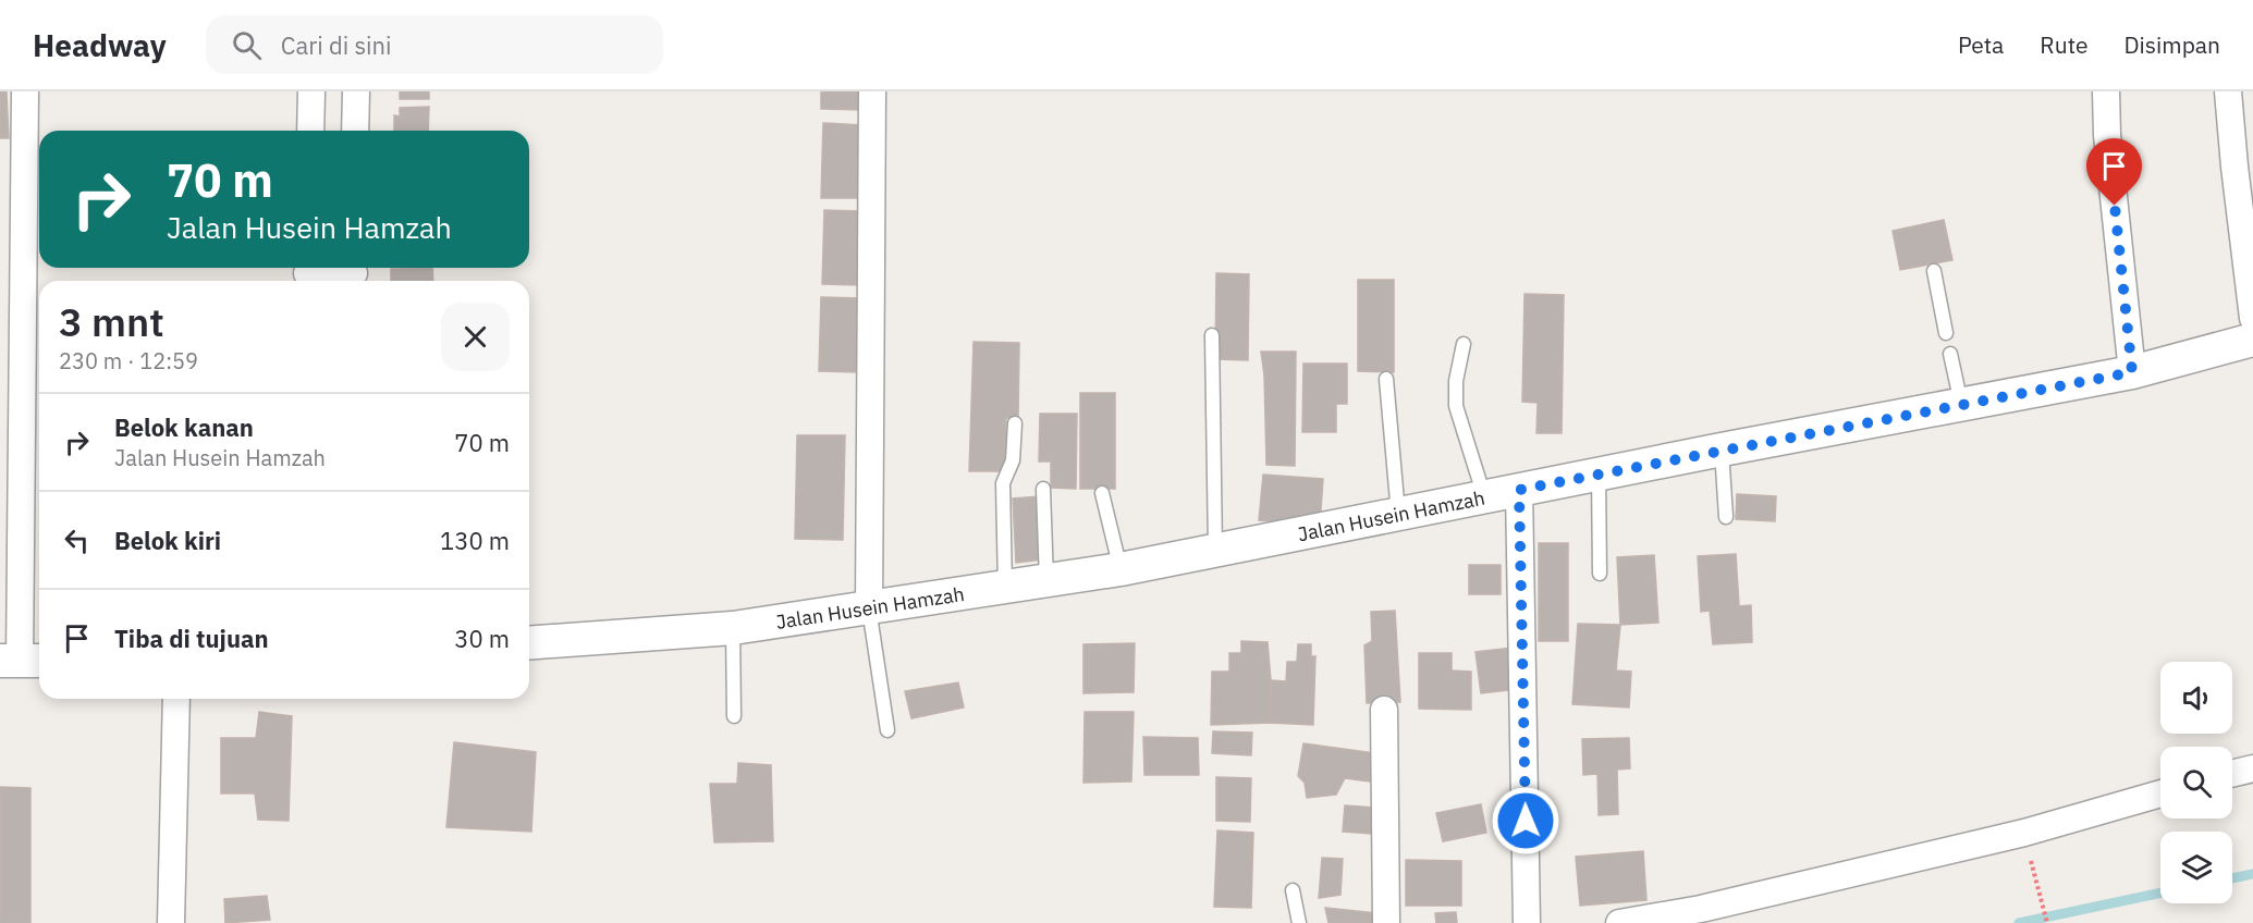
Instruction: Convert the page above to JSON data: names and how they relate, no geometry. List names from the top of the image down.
{
  "streets": {
    "street": ["Jalan Husein Hamzah"]
  },
  "page": {
    "header": "Headway",
    "search": "Cari di sini",
    "nav": ["Peta", "Rute", "Disimpan"],
    "turn": ["70 m", "Jalan Husein Hamzah"],
    "heading": ["3 mnt", "230 m · 12:59"],
    "list": [
      {
        "name": "Belok kanan",
        "note": "Jalan Husein Hamzah",
        "value": "70 m"
      },
      {
        "name": "Belok kiri",
        "value": "130 m"
      },
      {
        "name": "Tiba di tujuan",
        "value": "30 m"
      }
    ]
  }
}
